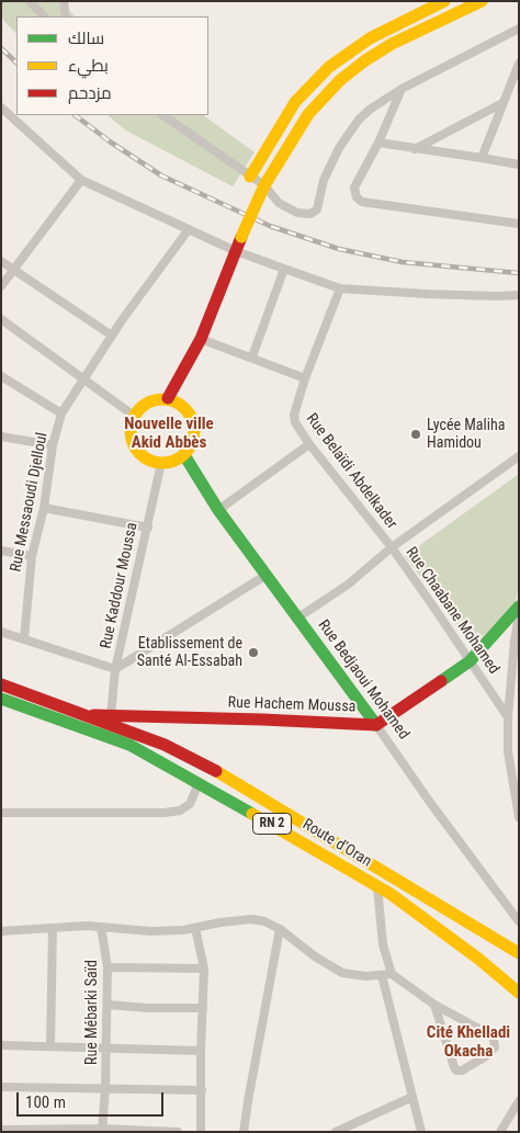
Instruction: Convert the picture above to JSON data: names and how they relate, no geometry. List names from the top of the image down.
{
  "streets": {
    "street": [
      "Rue Belaïdi Abdelkader",
      "Rue Messaoudi Djelloul",
      "Rue Kaddour Moussa",
      "Rue Chaabane Mohamed",
      "Rue Bedjaoui Mohamed",
      "Rue Hachem Moussa",
      "RN 2",
      "Route d'Oran",
      "Rue Mébarki Saïd"
    ]
  },
  "crossings": [
    ["Rue Belaïdi Abdelkader", "Rue Chaabane Mohamed"],
    ["Rue Kaddour Moussa", "Rue Bedjaoui Mohamed"],
    ["Rue Kaddour Moussa", "Rue Hachem Moussa"],
    ["Rue Chaabane Mohamed", "Rue Hachem Moussa"],
    ["Rue Bedjaoui Mohamed", "Rue Hachem Moussa"],
    ["Rue Hachem Moussa", "Route d'Oran"]
  ],
  "districts": ["Nouvelle ville Akid Abbès", "Cité Khelladi Okacha"],
  "places": ["Lycée Maliha Hamidou", "Etablissement de Santé Al-Essabah"],
  "legend": ["سالك", "بطيء", "مزدحم"],
  "scale_bar": "100 m"
}
